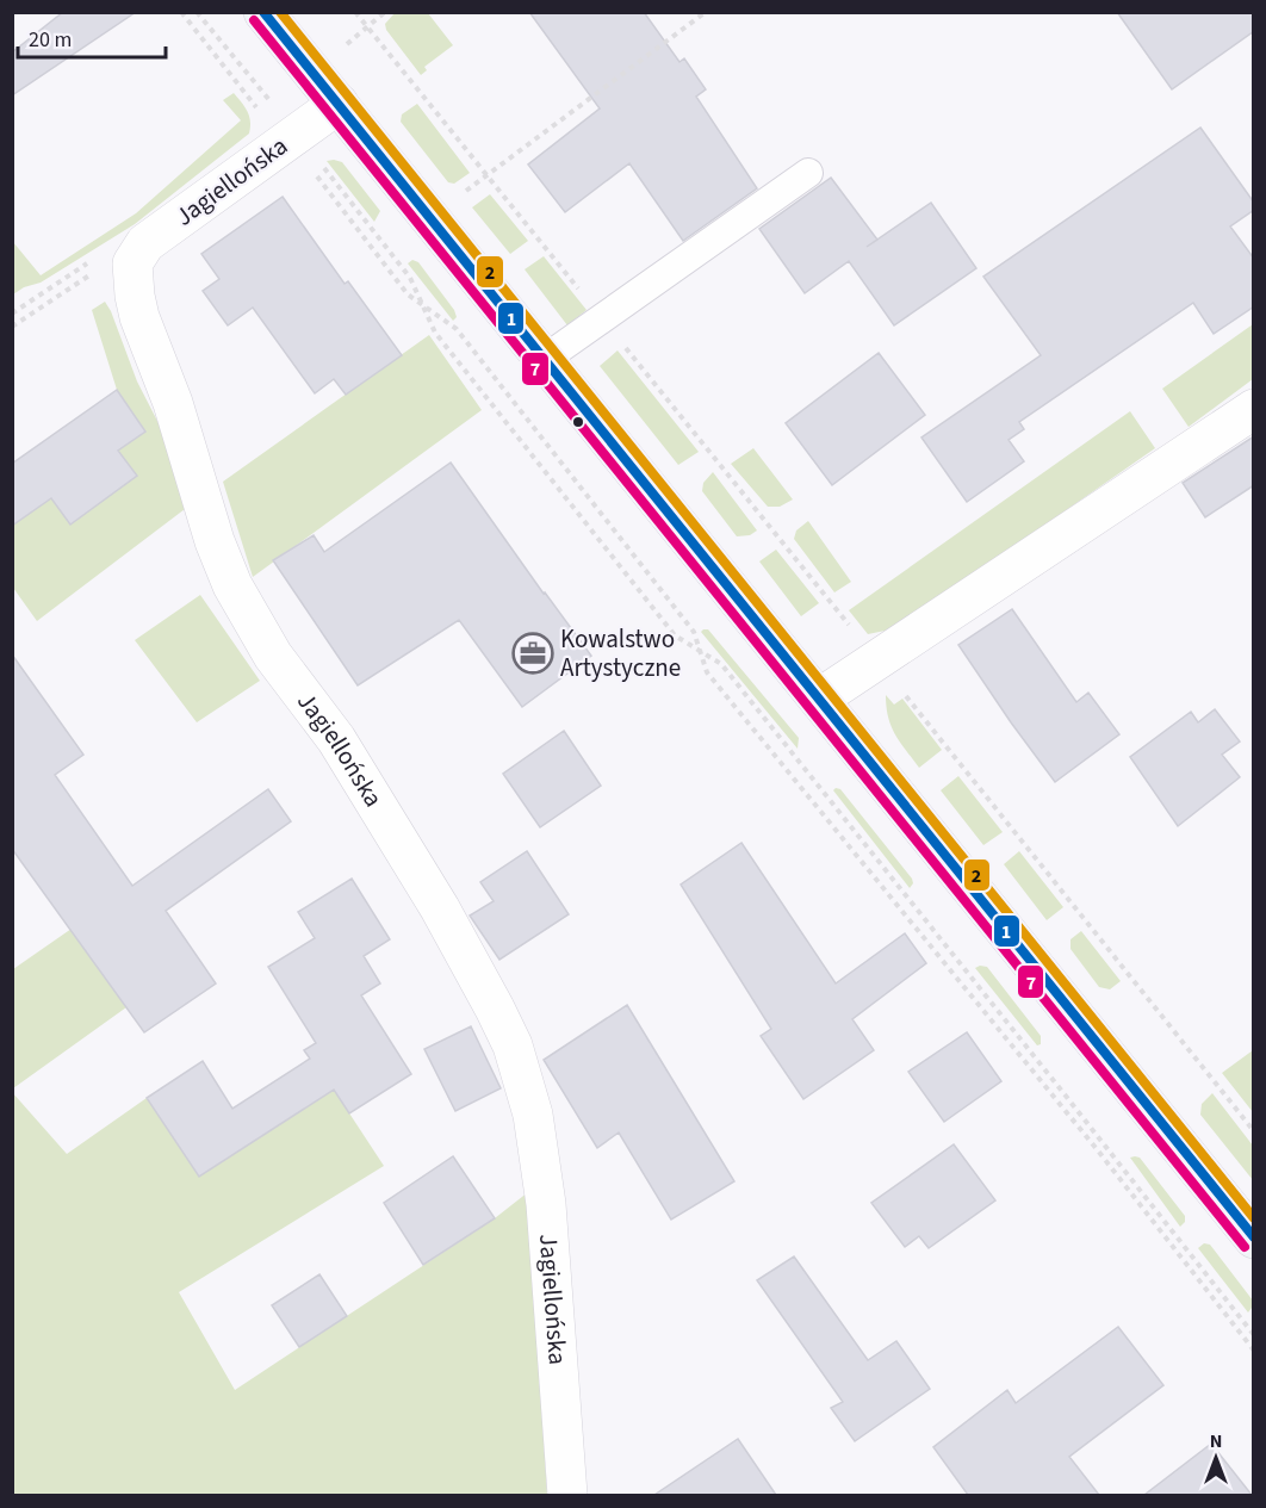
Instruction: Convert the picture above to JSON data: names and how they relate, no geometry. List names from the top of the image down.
{
  "streets": {
    "street": ["Jagiellońska"]
  },
  "places": {
    "office": ["Kowalstwo Artystyczne"]
  },
  "lines": ["transit line 1", "transit line 2", "transit line 7"],
  "scale_bar": "20 m",
  "north": "top"
}
